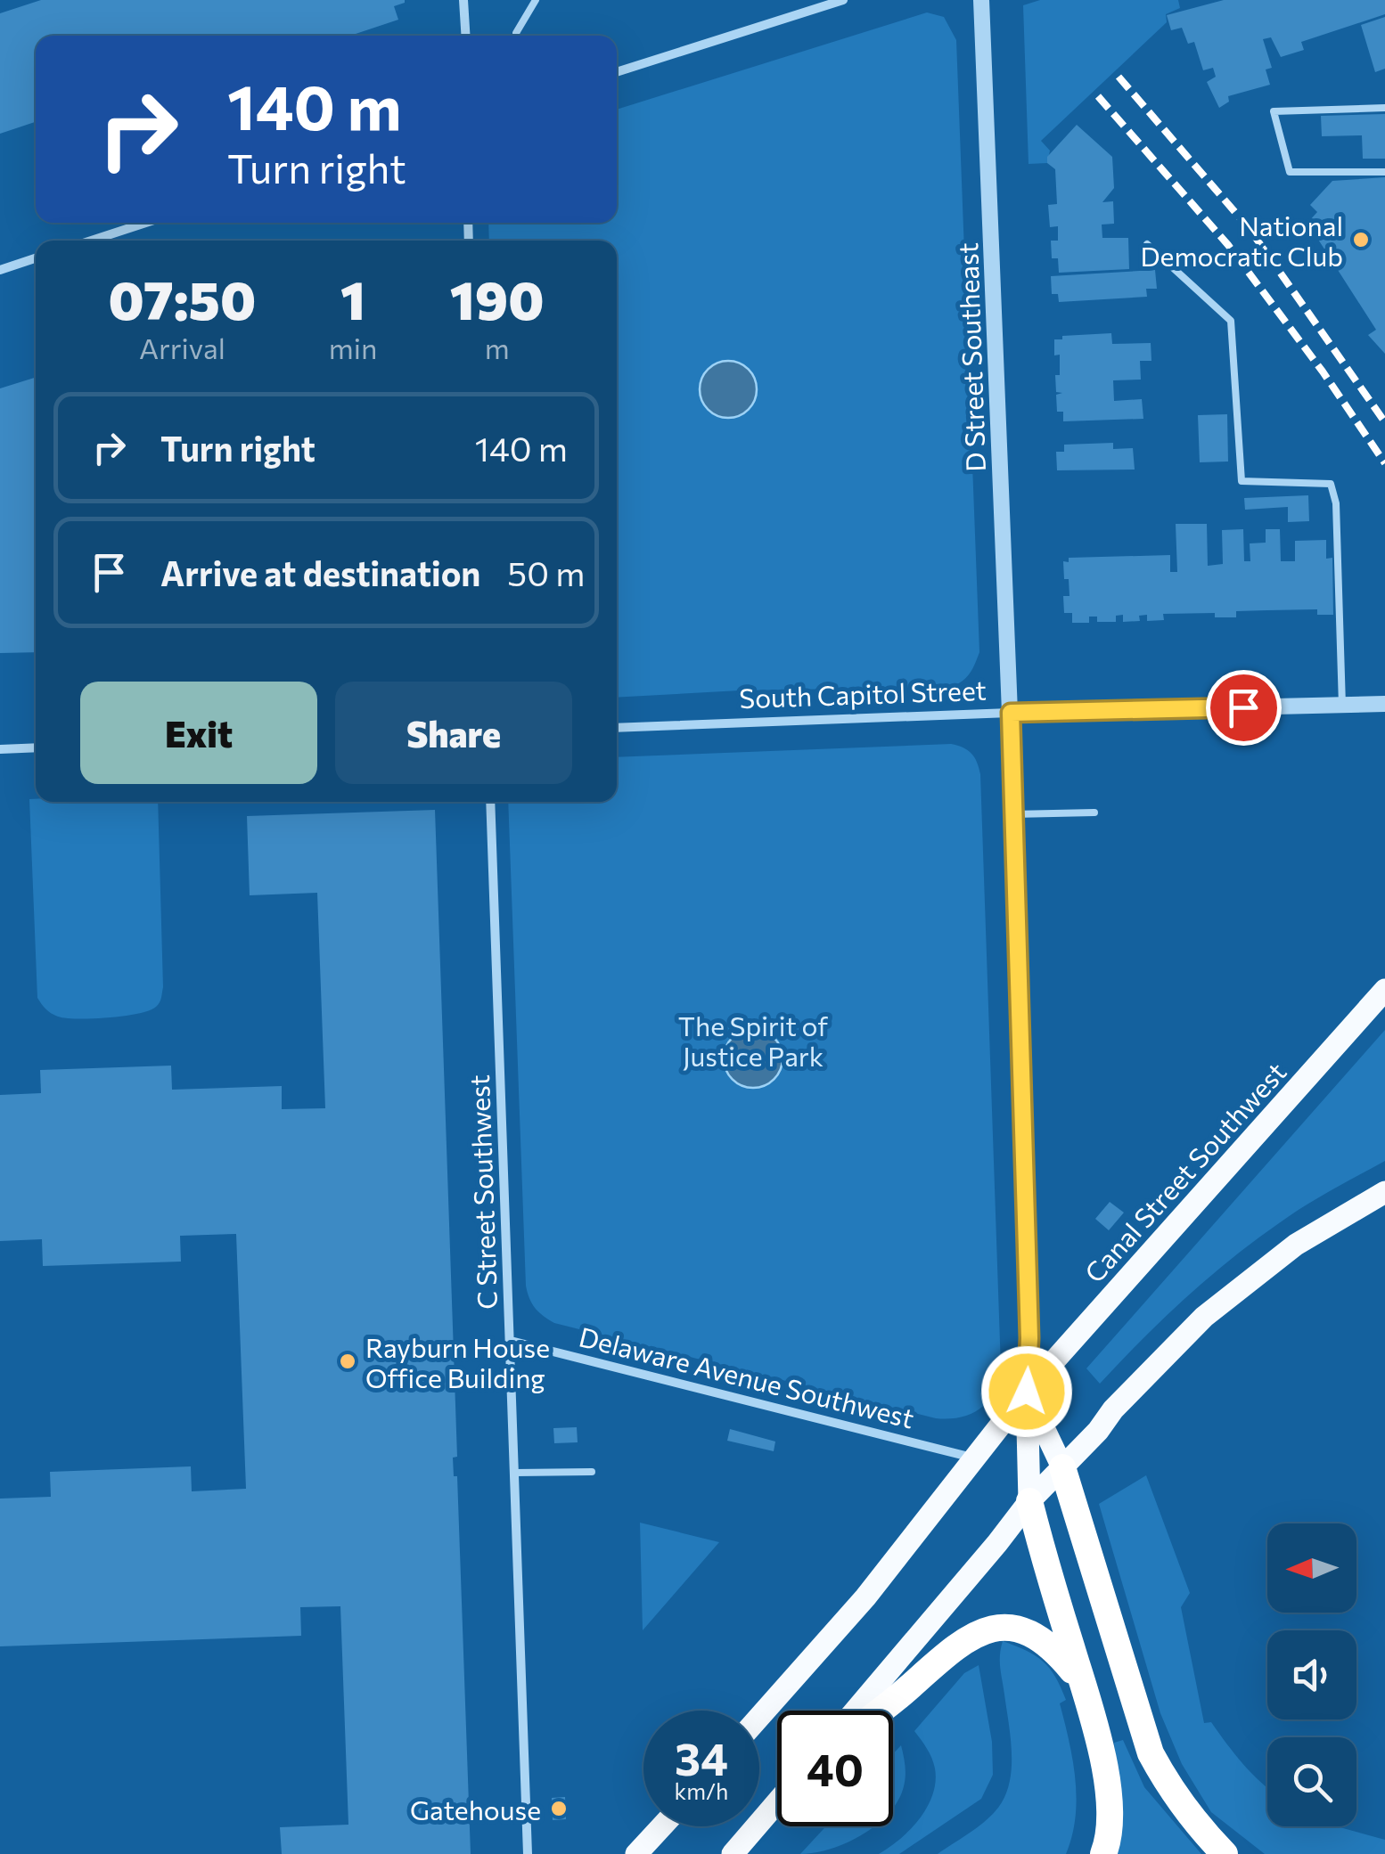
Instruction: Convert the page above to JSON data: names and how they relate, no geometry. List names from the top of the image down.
{
  "streets": {
    "main road": ["Canal Street Southwest"],
    "street": [
      "D Street Southeast",
      "South Capitol Street",
      "C Street Southwest",
      "Delaware Avenue Southwest"
    ]
  },
  "crossings": [
    ["D Street Southeast", "South Capitol Street"],
    ["D Street Southeast", "Canal Street Southwest"],
    ["Canal Street Southwest", "Delaware Avenue Southwest"],
    ["C Street Southwest", "Delaware Avenue Southwest"]
  ],
  "parks": ["The Spirit of Justice Park"],
  "places": ["National Democratic Club", "Rayburn House Office Building", "Gatehouse"],
  "north": "left",
  "page": {
    "turn": ["140 m", "Turn right"],
    "eta": [
      "07:50",
      "Arrival",
      "1",
      "min",
      "190",
      "m"
    ],
    "list": [
      {
        "name": "Turn right",
        "value": "140 m"
      },
      {
        "name": "Arrive at destination",
        "value": "50 m"
      }
    ],
    "buttons": ["Exit", "Share"],
    "speed": "34 km/h",
    "limit": "40"
  }
}
